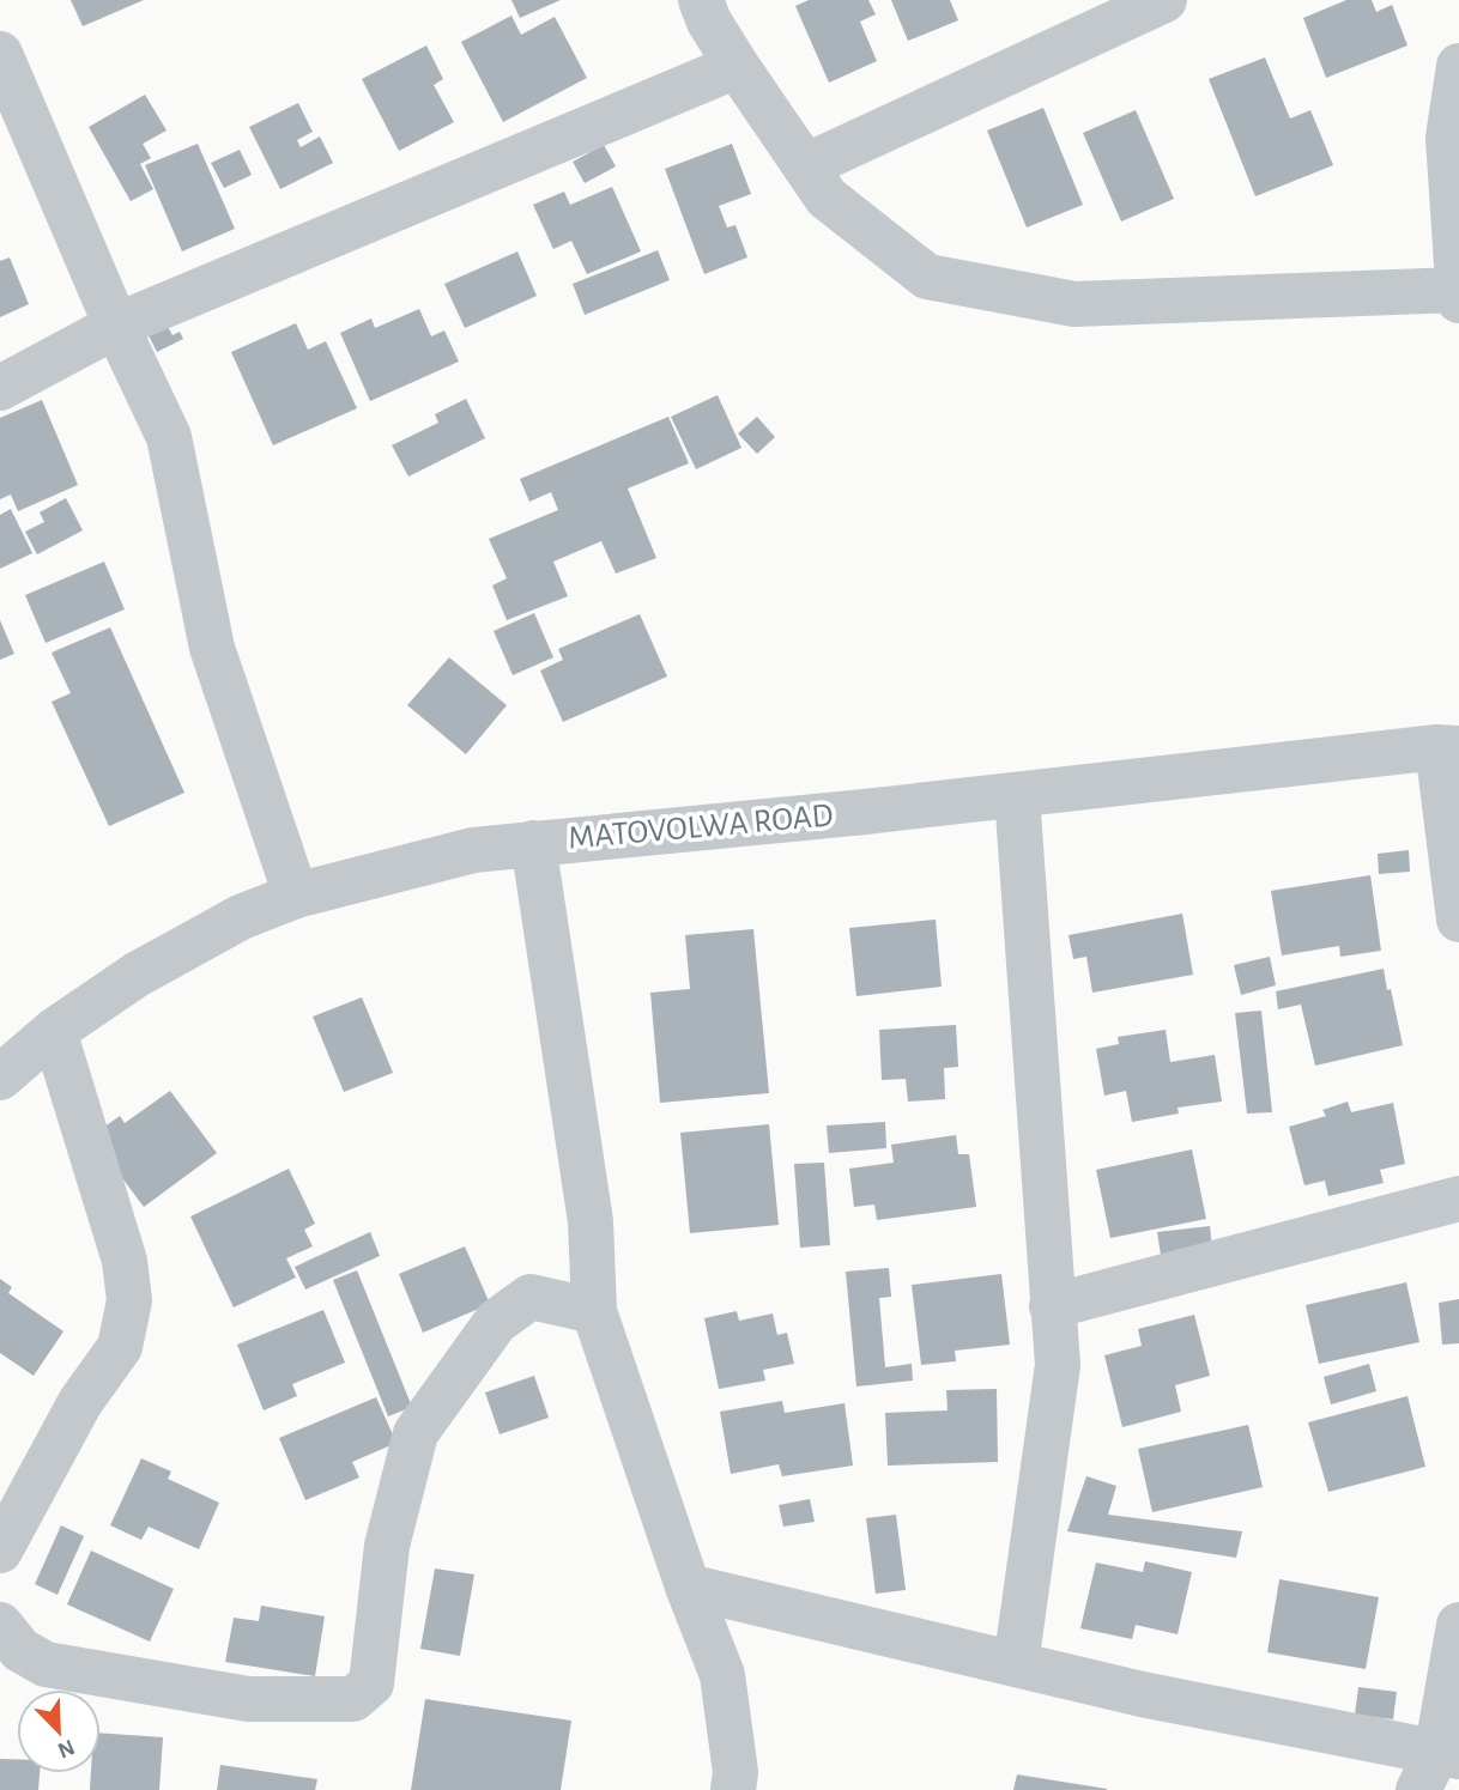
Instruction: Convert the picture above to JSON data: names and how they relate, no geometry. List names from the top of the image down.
{
  "streets": {
    "street": ["MATOVOLWA ROAD"]
  },
  "north": "bottom right"
}
